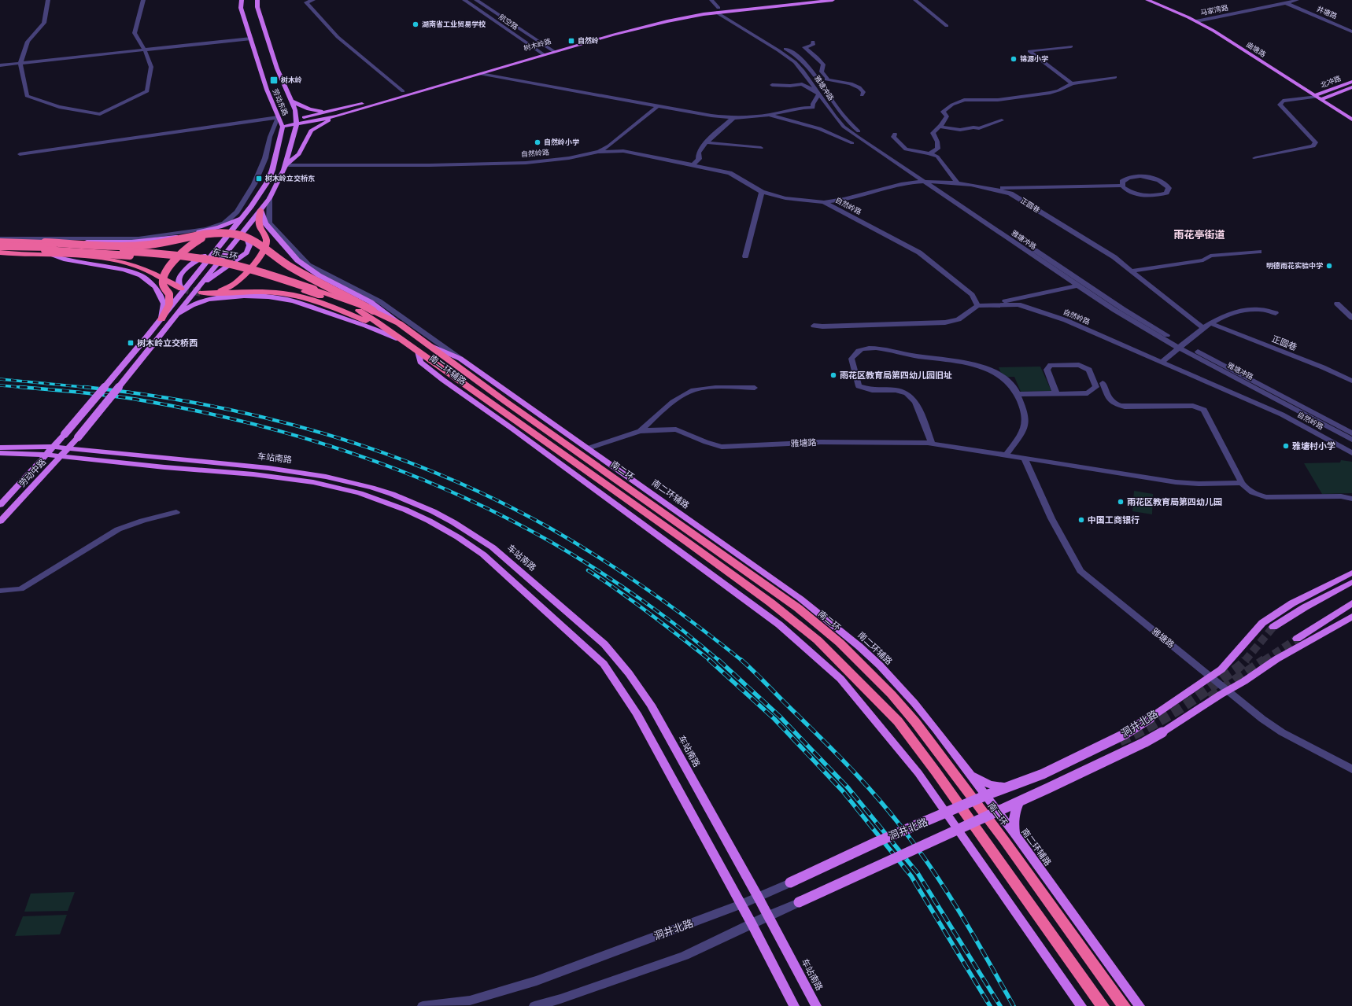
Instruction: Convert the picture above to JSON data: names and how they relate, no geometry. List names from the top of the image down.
{
  "streets": {
    "highway": ["东二环", "南二环"],
    "main road": [
      "树木岭路",
      "曲塘路",
      "北冲路",
      "劳动东路",
      "南二环辅路",
      "车站南路",
      "劳动中路",
      "洞井北路"
    ],
    "street": [
      "马家湾路",
      "井塘路",
      "航空路",
      "雅塘冲路",
      "自然岭路",
      "正圆巷",
      "雅塘路"
    ]
  },
  "crossings": [
    ["马家湾路", "井塘路"],
    ["马家湾路", "曲塘路"],
    ["航空路", "树木岭路"],
    ["树木岭路", "雅塘冲路"],
    ["树木岭路", "劳动东路"],
    ["曲塘路", "北冲路"],
    ["雅塘冲路", "正圆巷"],
    ["劳动东路", "自然岭路"],
    ["劳动东路", "劳动中路"],
    ["自然岭路", "正圆巷"],
    ["东二环", "南二环辅路"],
    ["东二环", "南二环"],
    ["南二环辅路", "雅塘路"],
    ["南二环辅路", "南二环"],
    ["雅塘路", "洞井北路"],
    ["车站南路", "劳动中路"],
    ["车站南路", "洞井北路"]
  ],
  "districts": ["雨花亭街道"],
  "places": {
    "other": [
      "湖南省工业贸易学校",
      "锦源小学",
      "自然岭小学",
      "明德雨花实验中学",
      "雨花区教育局第四幼儿园旧址",
      "雅塘村小学",
      "雨花区教育局第四幼儿园",
      "中国工商银行"
    ],
    "transit": [
      "自然岭",
      "树木岭",
      "树木岭立交桥东",
      "树木岭立交桥西"
    ]
  }
}
